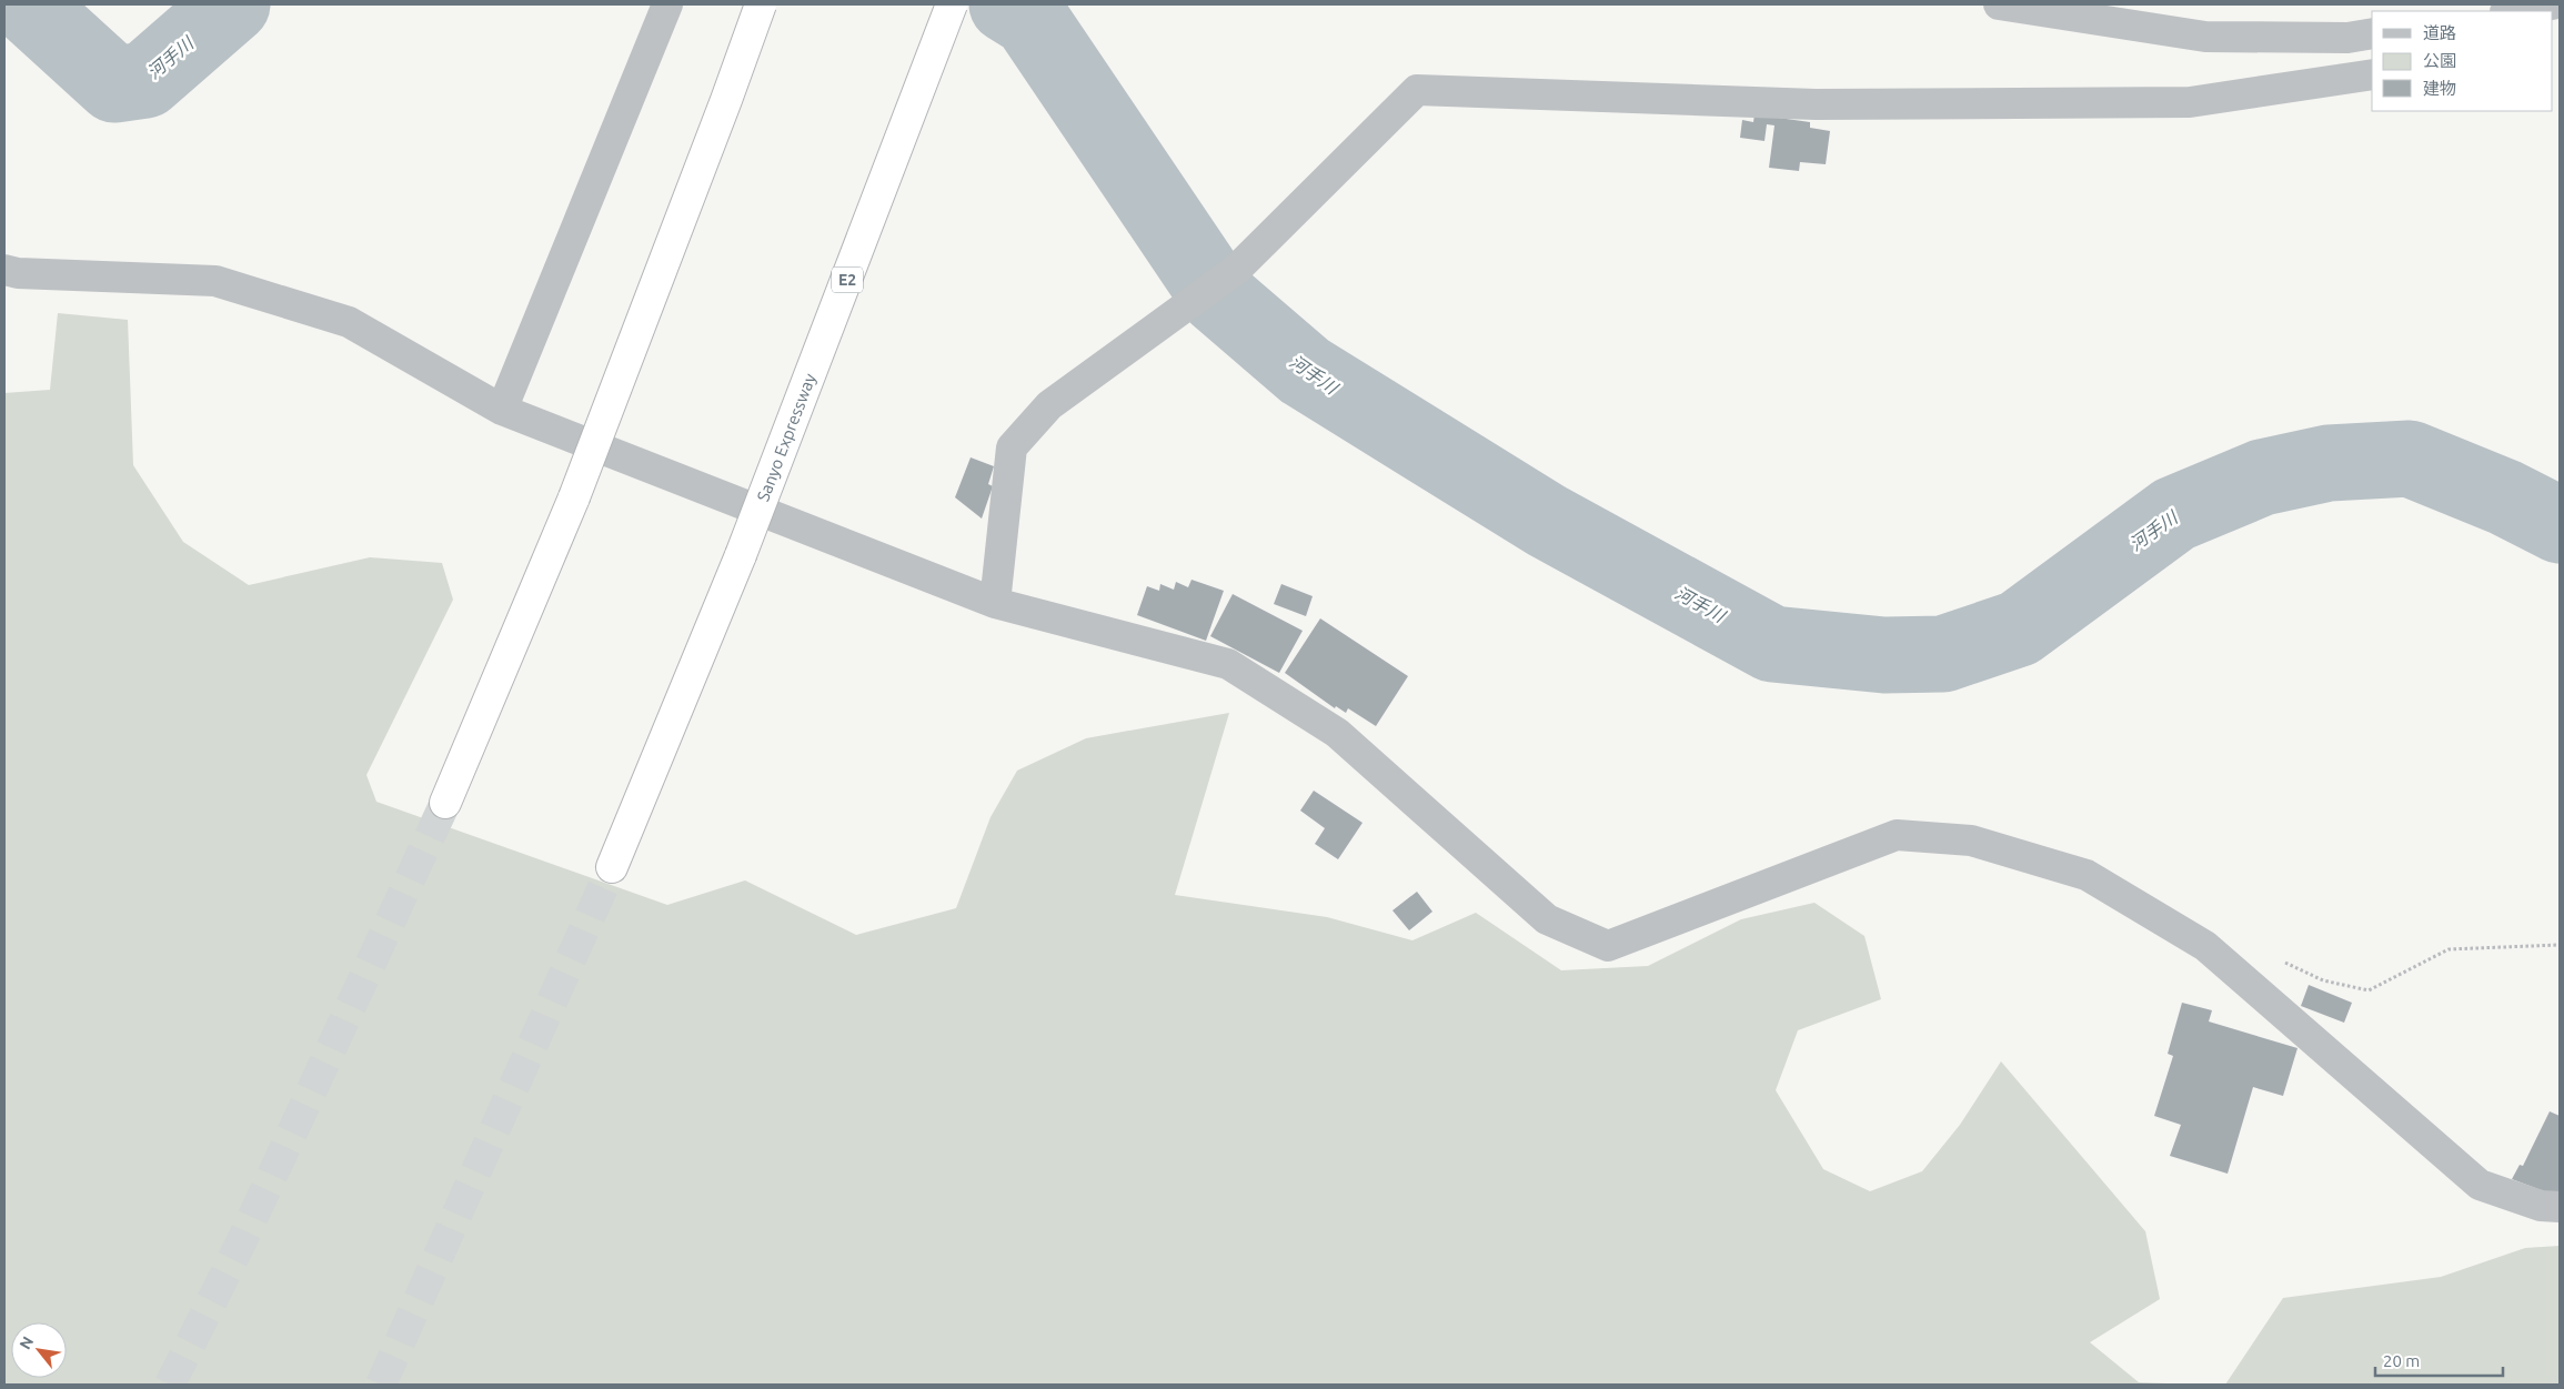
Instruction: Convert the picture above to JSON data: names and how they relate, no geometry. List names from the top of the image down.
{
  "streets": {
    "highway": ["E2", "Sanyo Expressway"]
  },
  "water": ["河手川"],
  "legend": ["道路", "公園", "建物"],
  "scale_bar": "20 m",
  "north": "top left"
}
